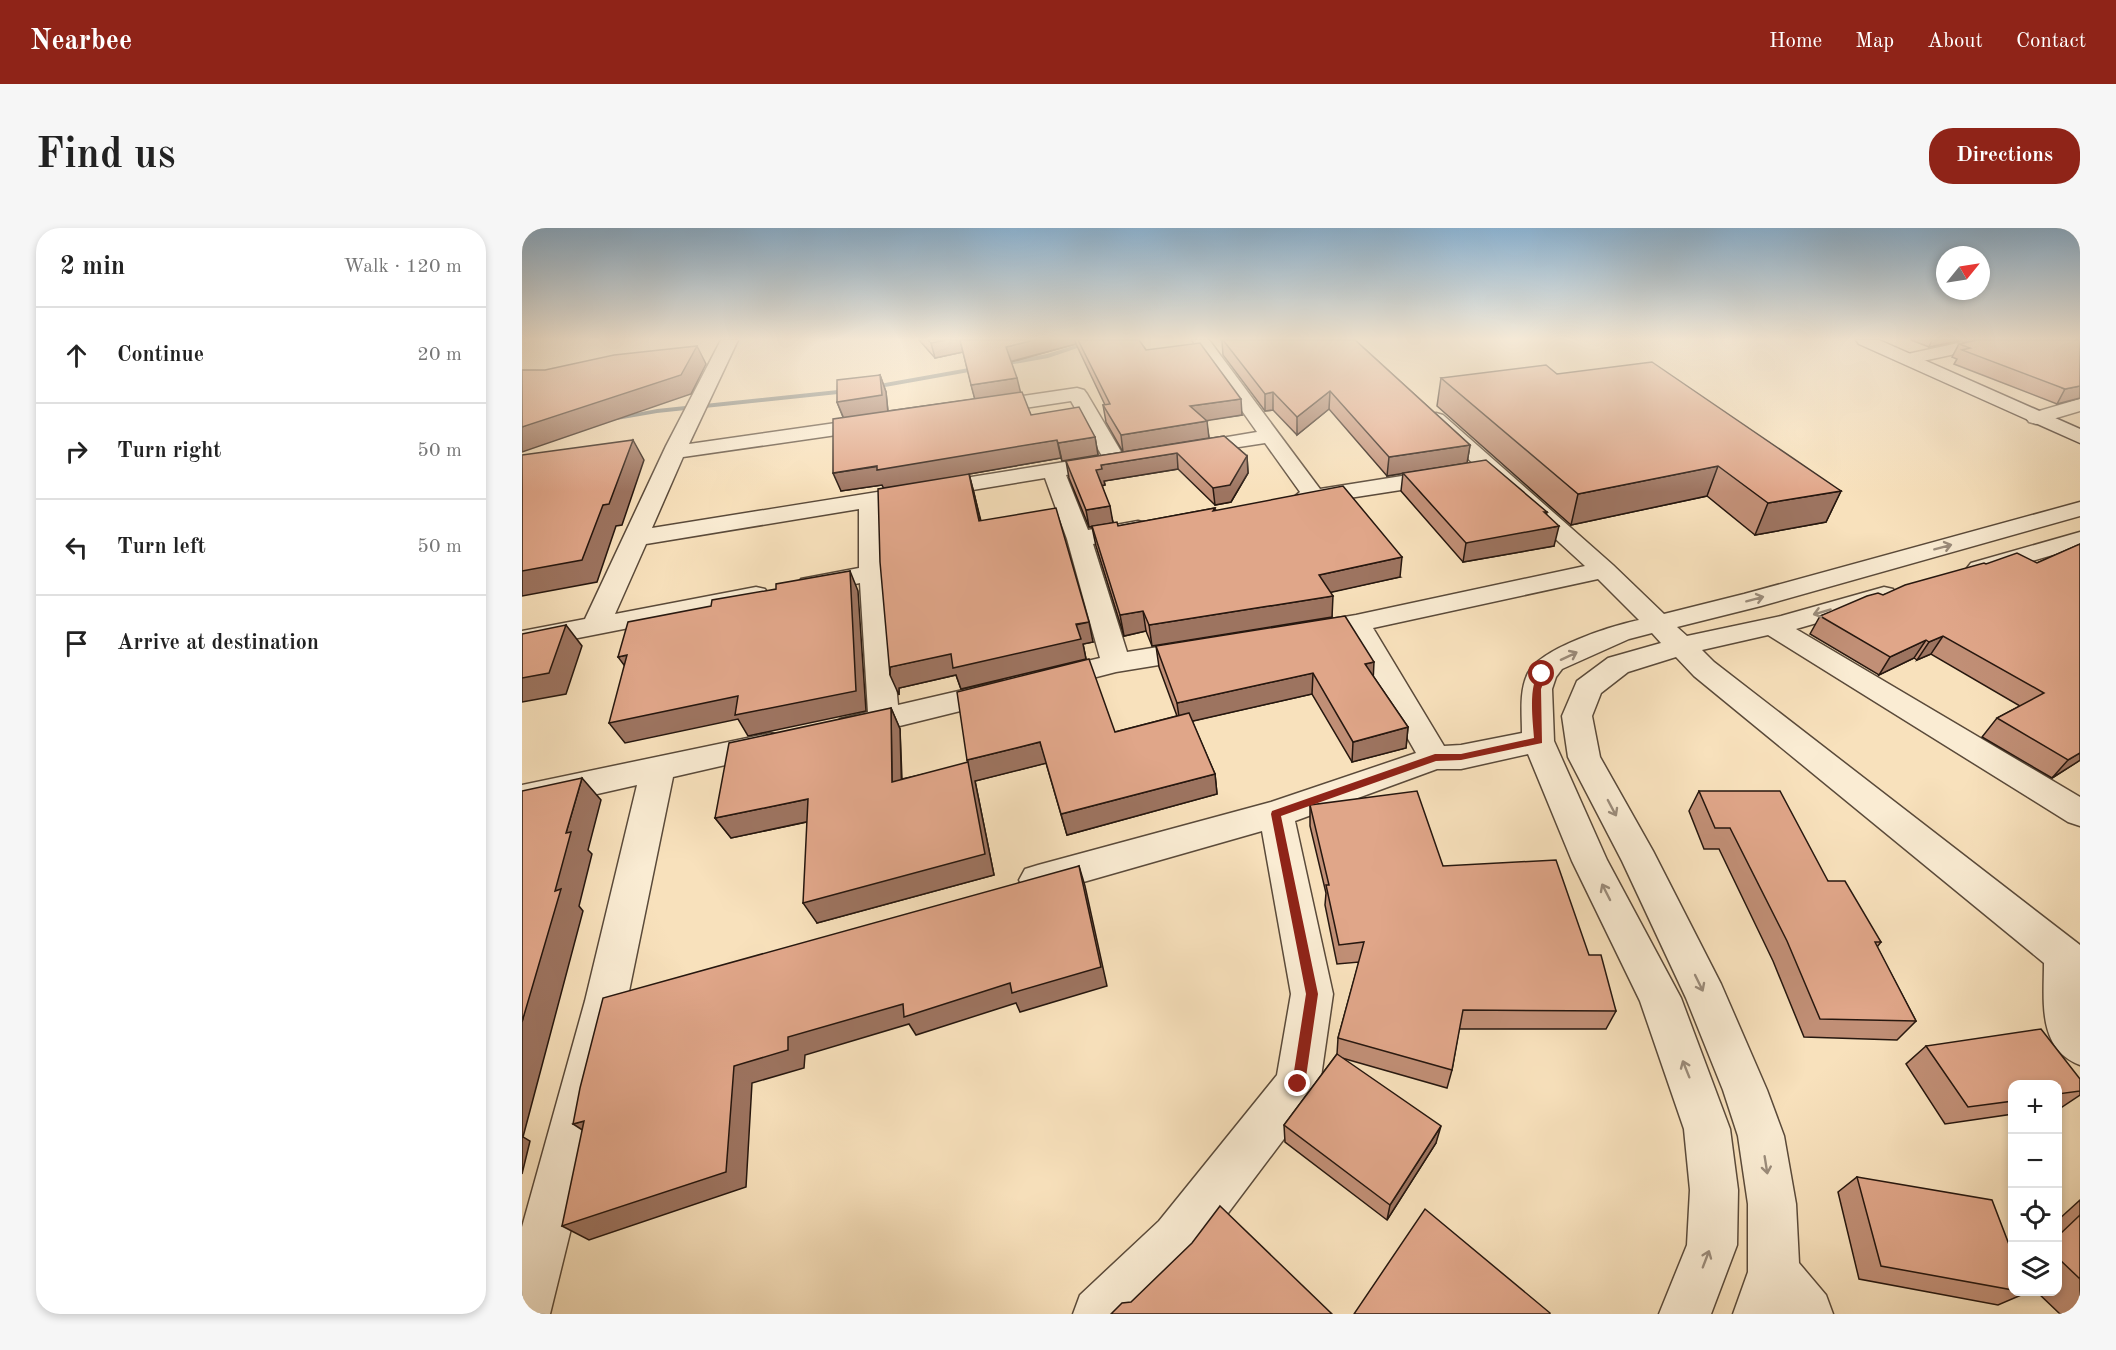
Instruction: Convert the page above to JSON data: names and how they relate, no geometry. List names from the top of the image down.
{
  "north": "top right",
  "page": {
    "header": "Nearbee",
    "nav": [
      "Home",
      "Map",
      "About",
      "Contact"
    ],
    "buttons": "Directions",
    "title": "Find us",
    "heading": ["2 min", "Walk · 120 m"],
    "list": [
      ["Continue", "20 m"],
      ["Turn right", "50 m"],
      ["Turn left", "50 m"],
      "Arrive at destination"
    ],
    "map_buttons": ["+", "−"]
  }
}
